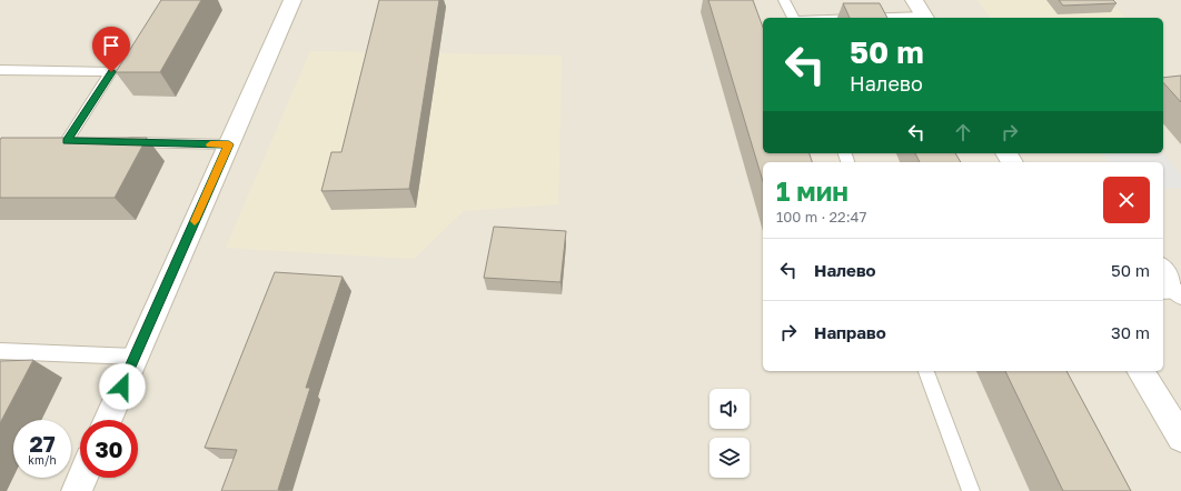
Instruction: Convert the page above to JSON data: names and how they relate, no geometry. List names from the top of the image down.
{
  "page": {
    "turn": ["50 m", "Налево"],
    "heading": ["1 мин", "100 m · 22:47"],
    "list": [
      {
        "name": "Налево",
        "value": "50 m"
      },
      {
        "name": "Направо",
        "value": "30 m"
      }
    ],
    "speed": "27 km/h",
    "limit": "30"
  }
}
